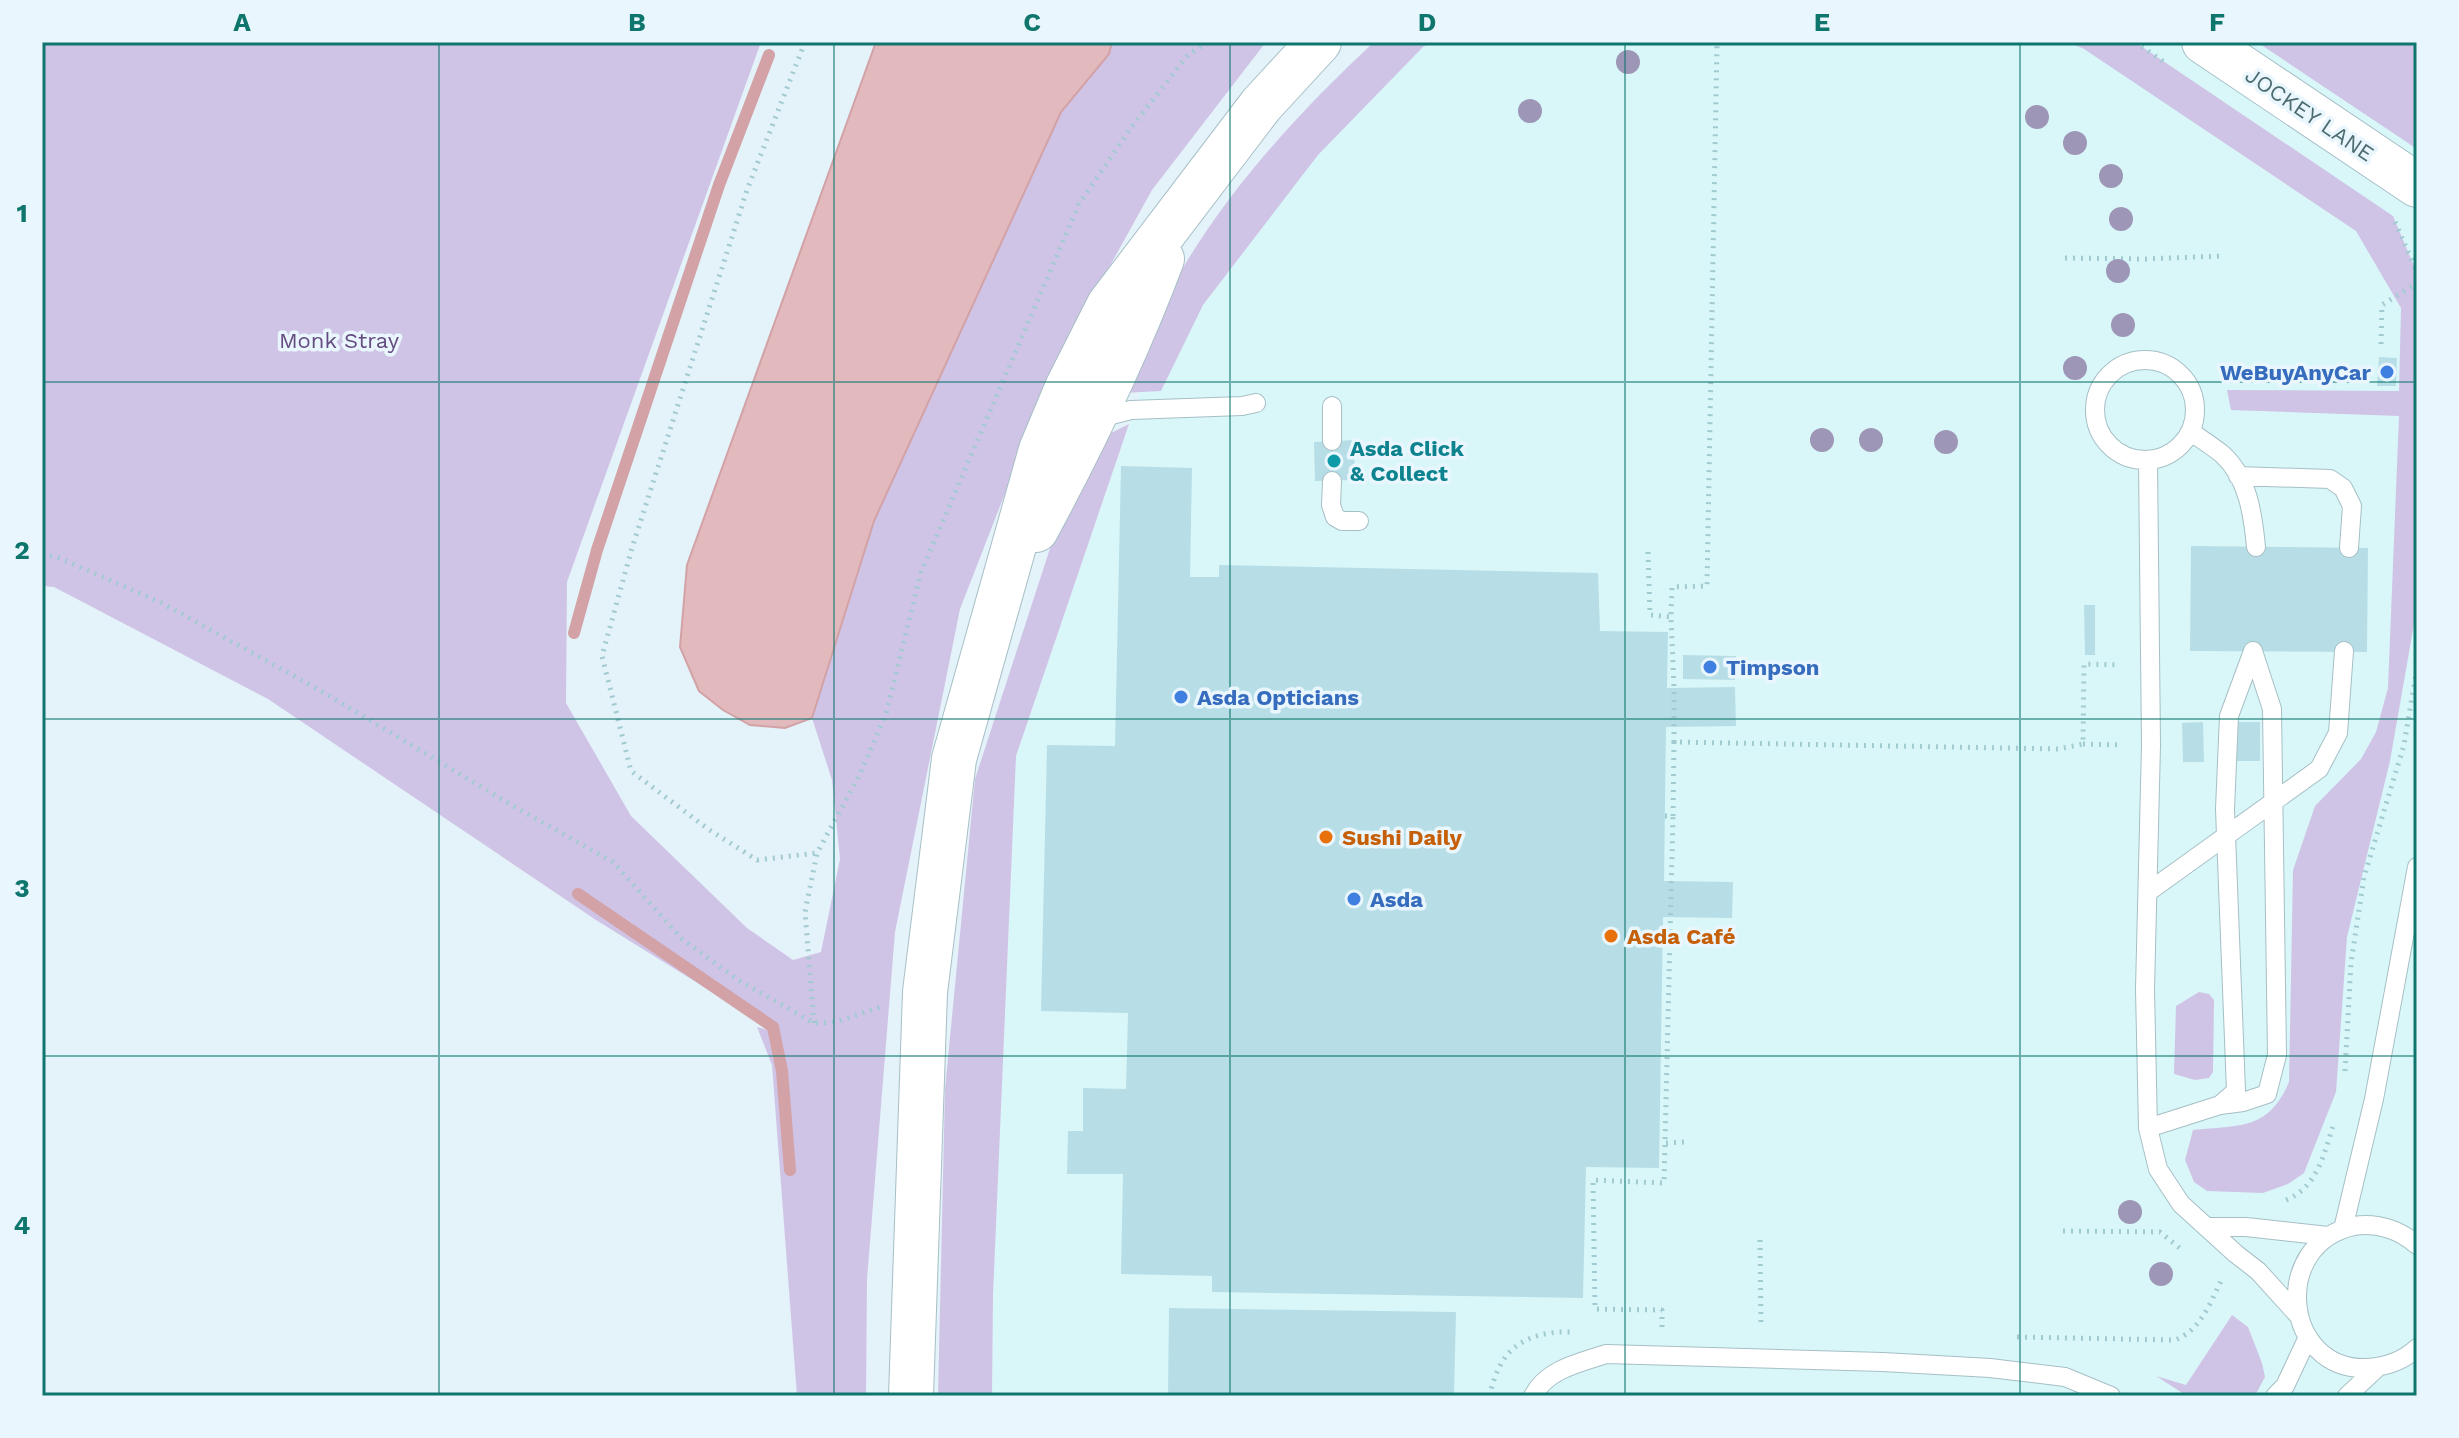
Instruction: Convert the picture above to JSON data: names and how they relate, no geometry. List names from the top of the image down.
{
  "streets": {
    "street": ["JOCKEY LANE"]
  },
  "parks": ["Monk Stray"],
  "places": [
    "WeBuyAnyCar",
    "Asda Click & Collect",
    "Timpson",
    "Asda Opticians",
    "Sushi Daily",
    "Asda",
    "Asda Café"
  ],
  "grid": {
    "columns": [
      "A",
      "B",
      "C",
      "D",
      "E",
      "F"
    ],
    "rows": [
      "1",
      "2",
      "3",
      "4"
    ]
  }
}
